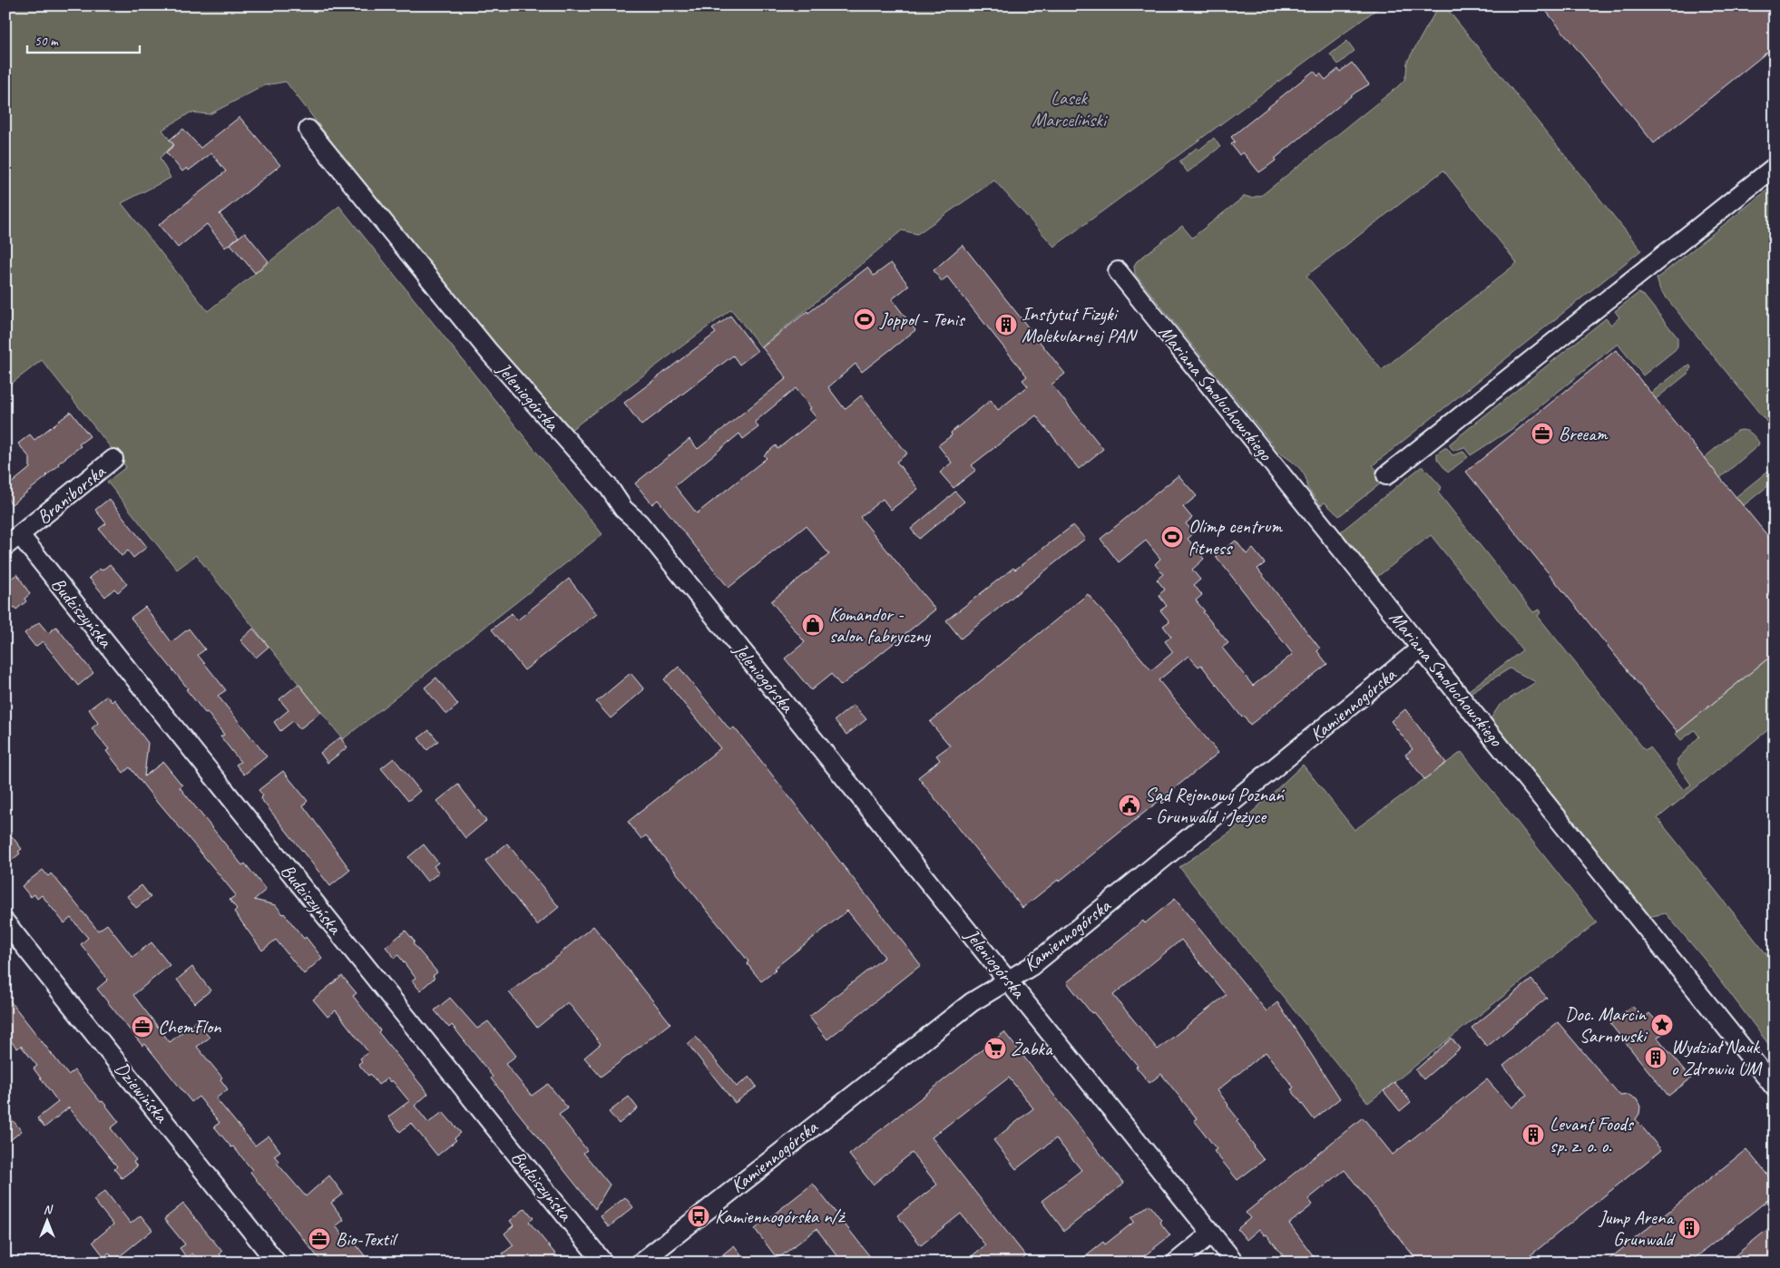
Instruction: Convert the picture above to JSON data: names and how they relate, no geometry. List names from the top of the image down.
{
  "streets": {
    "street": [
      "Mariana Smoluchowskiego",
      "Jeleniogórska",
      "Braniborska",
      "Budziszyńska",
      "Kamiennogórska",
      "Dziewińska"
    ]
  },
  "crossings": [
    ["Mariana Smoluchowskiego", "Kamiennogórska"],
    ["Jeleniogórska", "Kamiennogórska"],
    ["Braniborska", "Budziszyńska"]
  ],
  "parks": ["Lasek Marceliński"],
  "places": {
    "sports": ["Joppol - Tenis", "Olimp centrum fitness"],
    "building": [
      "Instytut Fizyki Molekularnej PAN",
      "Wydział Nauk o Zdrowiu UM",
      "Levant Foods sp. z. o. o.",
      "Jump Arena Grunwald"
    ],
    "office": ["Breeam", "ChemFlon", "Bio-Textil"],
    "shop": ["Komandor - salon fabryczny"],
    "public building": ["Sąd Rejonowy Poznań - Grunwald i Jeżyce"],
    "place": ["Doc. Marcin Sarnowski"],
    "supermarket": ["Żabka"],
    "bus stop": ["Kamiennogórska n/ż"]
  },
  "scale_bar": "50 m",
  "north": "top"
}
